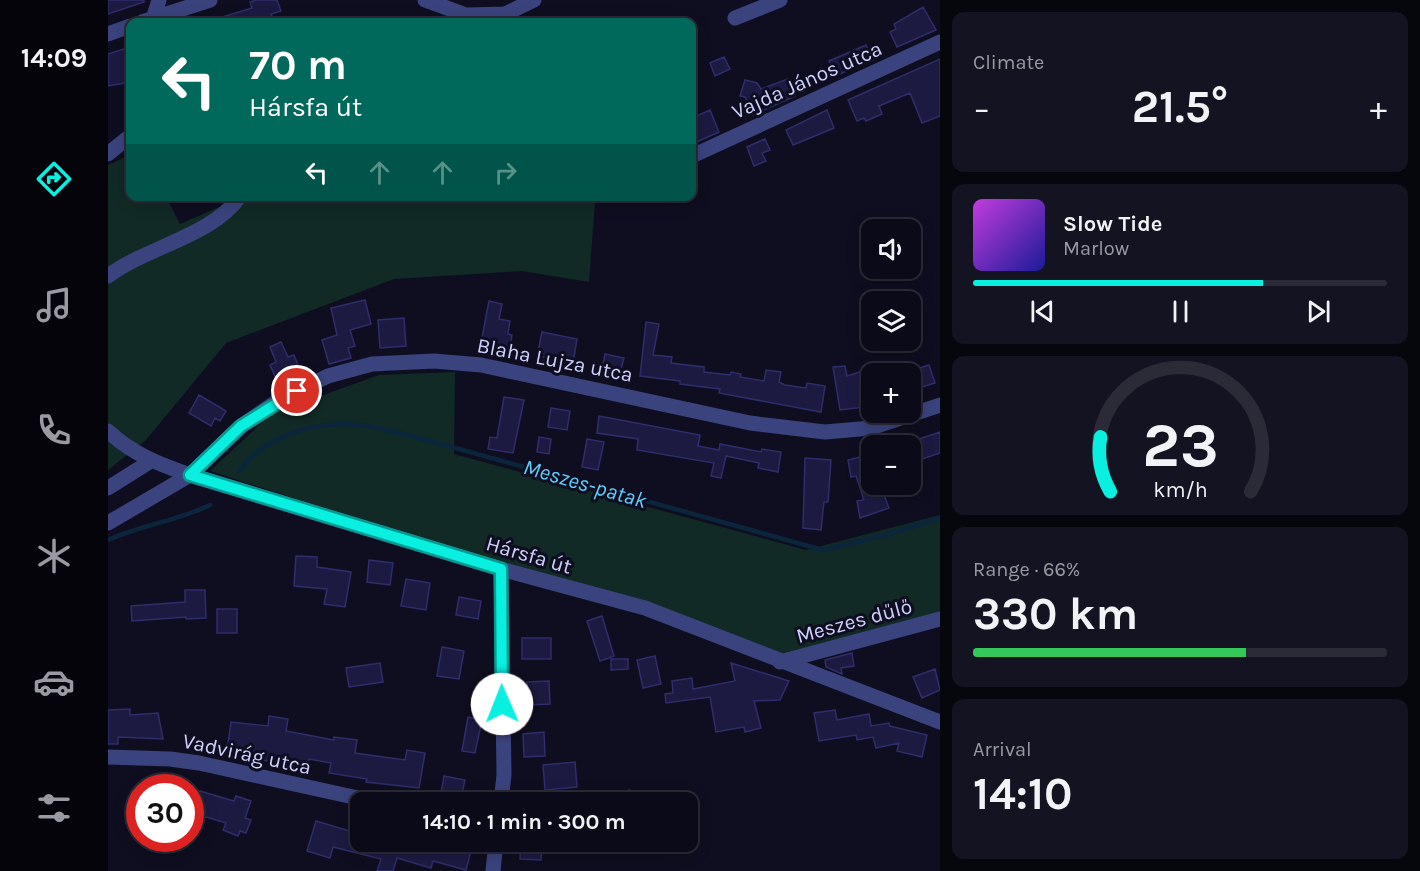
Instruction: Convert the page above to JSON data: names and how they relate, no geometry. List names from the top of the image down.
{
  "streets": {
    "street": [
      "Vajda János utca",
      "Blaha Lujza utca",
      "Hársfa út",
      "Meszes dűlő",
      "Vadvirág utca"
    ]
  },
  "crossings": [
    ["Blaha Lujza utca", "Hársfa út"],
    ["Hársfa út", "Meszes dűlő"]
  ],
  "water": ["Meszes-patak"],
  "page": {
    "tabs": "14:09",
    "tile": [
      "Climate",
      ["Range · 66%", "330 km"],
      ["Arrival", "14:10"]
    ],
    "turn": ["70 m", "Hársfa út"],
    "heat": ["−", "21.5°", "+"],
    "song": ["Slow Tide", "Marlow"],
    "map_buttons": ["+", "−"],
    "limit": "30",
    "trip": "14:10 · 1 min · 300 m",
    "gauge": ["23", "km/h"]
  }
}
